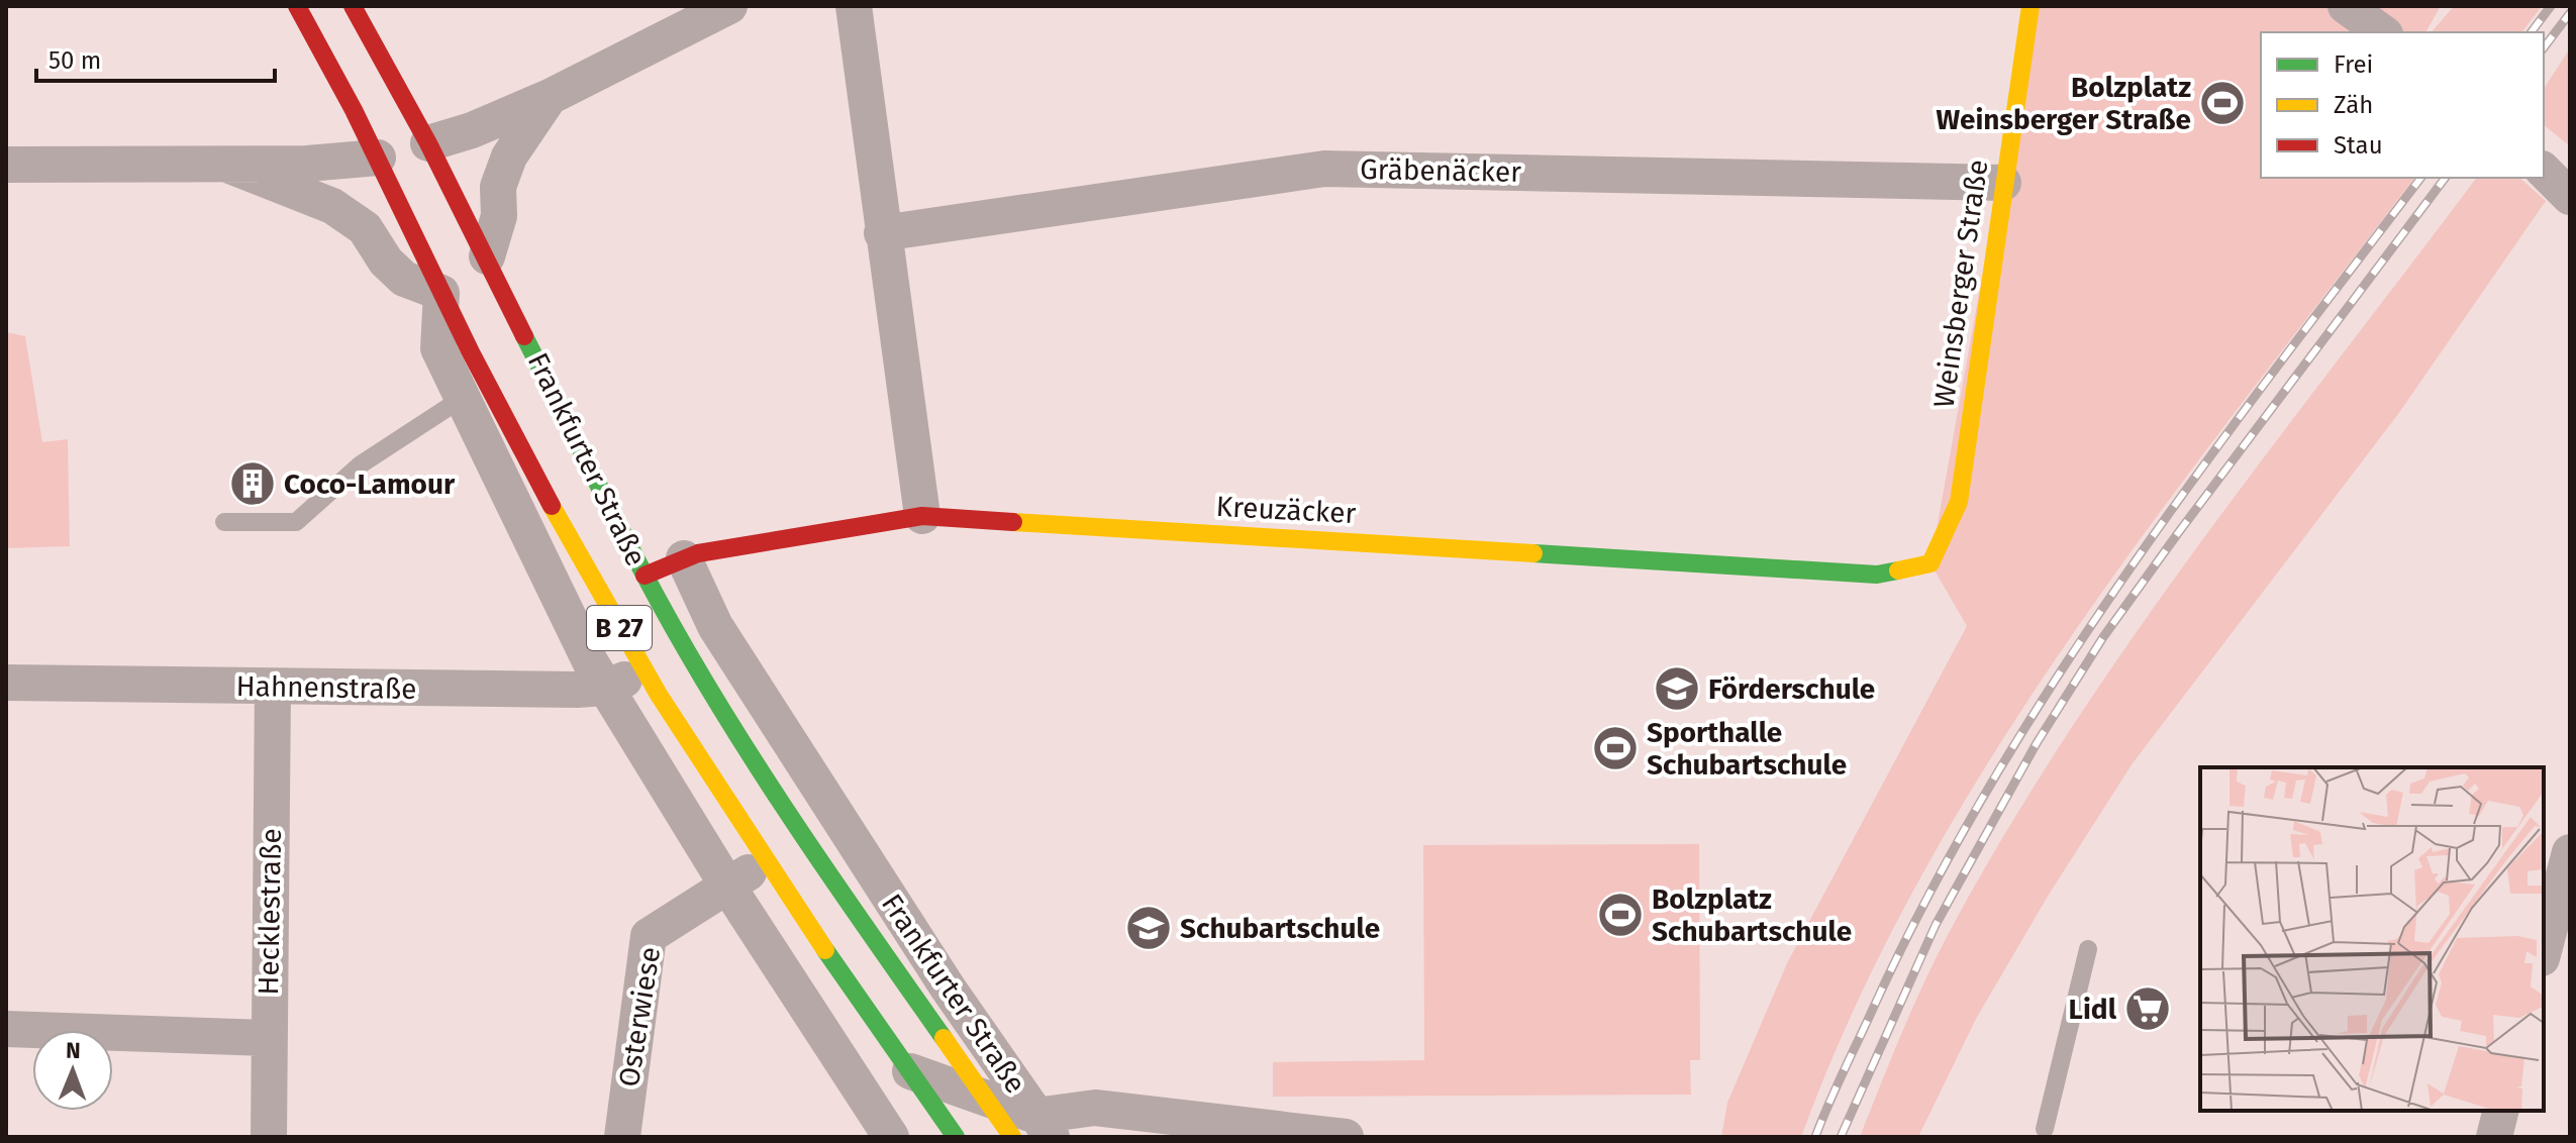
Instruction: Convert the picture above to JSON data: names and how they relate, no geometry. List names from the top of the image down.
{
  "streets": {
    "main road": [
      "Weinsberger Straße",
      "Frankfurter Straße",
      "Kreuzäcker",
      "B 27"
    ],
    "street": [
      "Gräbenäcker",
      "Hahnenstraße",
      "Hecklestraße",
      "Osterwiese"
    ]
  },
  "crossings": [
    ["Gräbenäcker", "Weinsberger Straße"],
    ["Weinsberger Straße", "Kreuzäcker"],
    ["Frankfurter Straße", "Kreuzäcker"],
    ["Frankfurter Straße", "Hahnenstraße"],
    ["Frankfurter Straße", "Osterwiese"],
    ["Hahnenstraße", "Hecklestraße"]
  ],
  "places": {
    "sports": ["Bolzplatz Weinsberger Straße", "Sporthalle Schubartschule", "Bolzplatz Schubartschule"],
    "building": ["Coco-Lamour"],
    "school or university": ["Förderschule", "Schubartschule"],
    "supermarket": ["Lidl"]
  },
  "legend": ["Frei", "Zäh", "Stau"],
  "scale_bar": "50 m",
  "north": "top"
}
